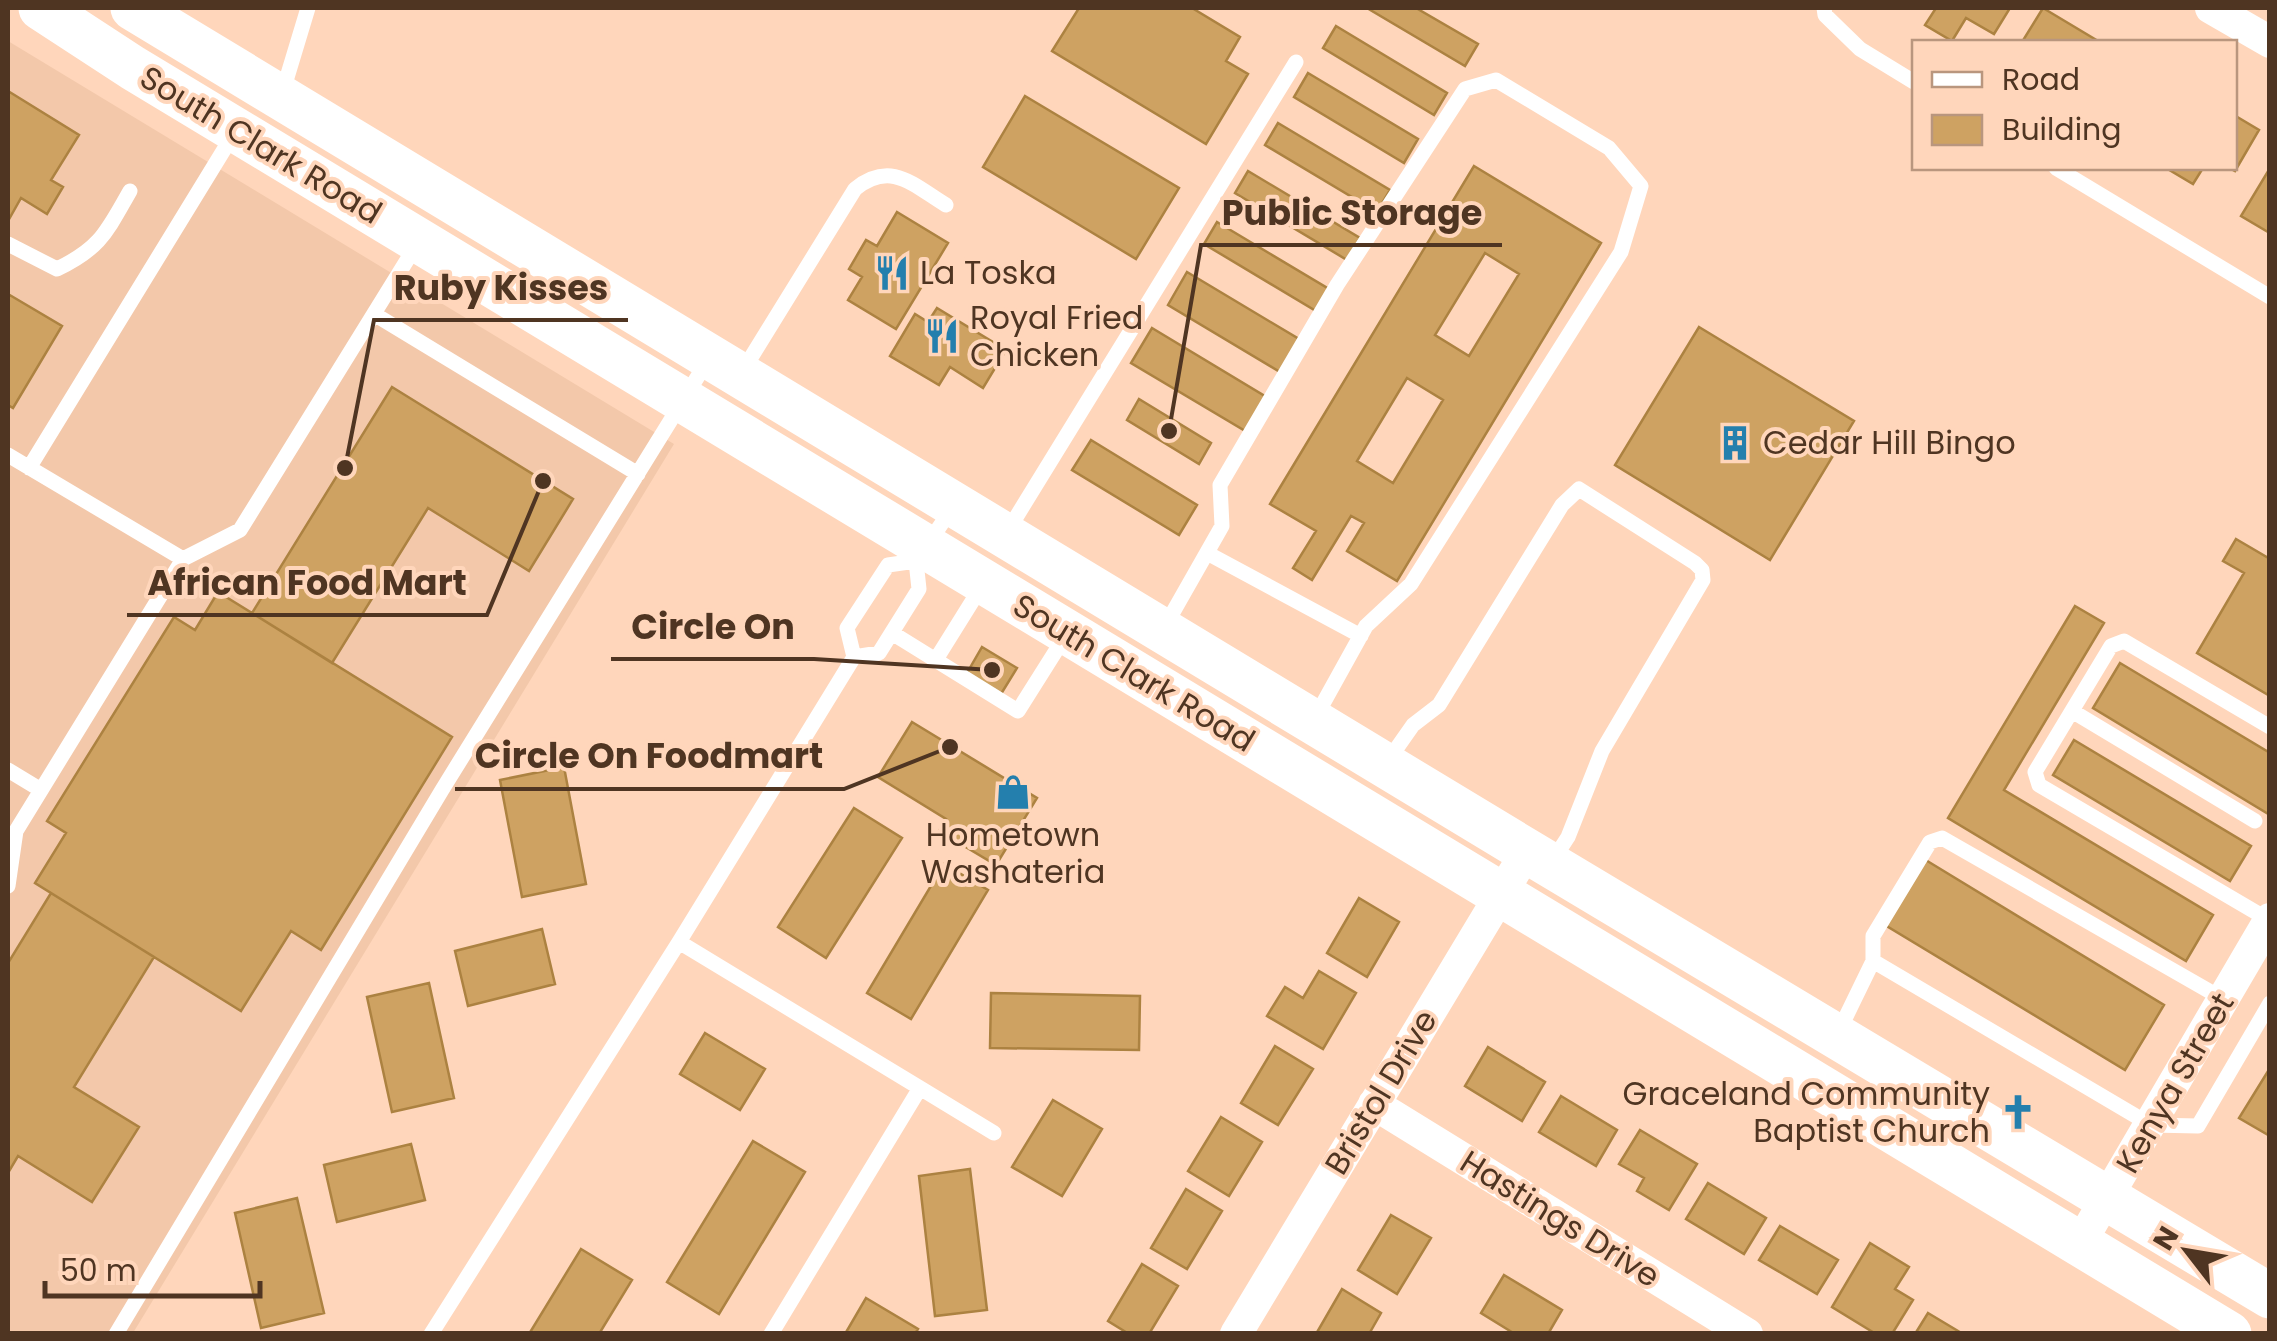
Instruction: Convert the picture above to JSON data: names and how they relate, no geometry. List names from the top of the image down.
{
  "streets": {
    "main road": ["South Clark Road"],
    "street": ["Kenya Street", "Bristol Drive", "Hastings Drive"]
  },
  "crossings": [
    ["South Clark Road", "Kenya Street"],
    ["South Clark Road", "Bristol Drive"],
    ["Bristol Drive", "Hastings Drive"]
  ],
  "places": {
    "restaurant": ["La Toska", "Royal Fried Chicken"],
    "other": [
      "Public Storage",
      "Ruby Kisses",
      "African Food Mart",
      "Circle On",
      "Circle On Foodmart"
    ],
    "building": ["Cedar Hill Bingo"],
    "shop": ["Hometown Washateria"],
    "church": ["Graceland Community Baptist Church"]
  },
  "legend": ["Road", "Building"],
  "scale_bar": "50 m",
  "north": "top left"
}
